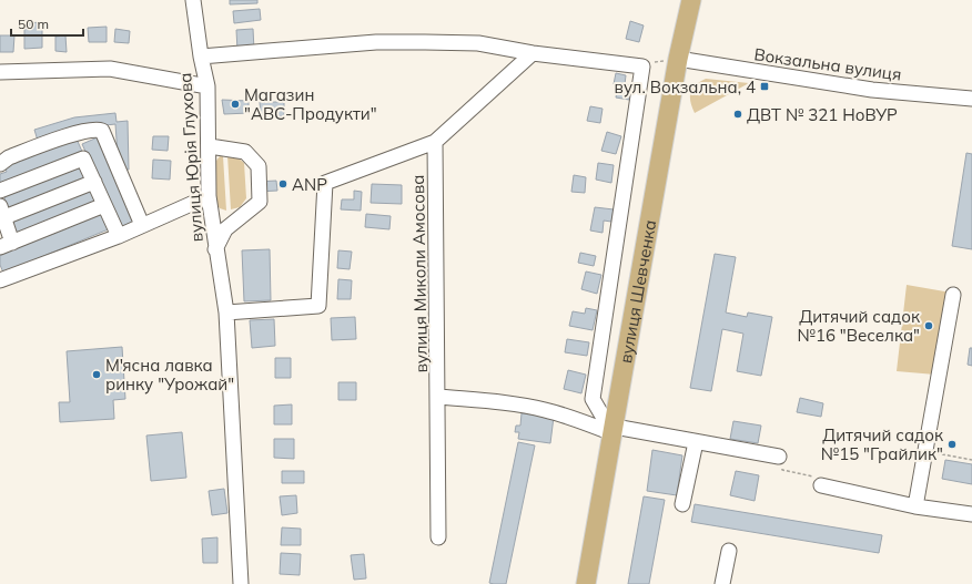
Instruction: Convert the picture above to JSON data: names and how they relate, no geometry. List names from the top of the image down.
{
  "streets": {
    "main road": ["вулиця Шевченка"],
    "street": ["Вокзальна вулиця", "вулиця Юрія Глухова", "вулиця Миколи Амосова"]
  },
  "crossings": [
    ["Вокзальна вулиця", "вулиця Шевченка"]
  ],
  "places": {
    "transit": ["вул. Вокзальна, 4"],
    "other": [
      "Магазин \"ABC-Продукти\"",
      "ДВТ № 321 НоВУР",
      "ANP",
      "Дитячий садок №16 \"Веселка\"",
      "М'ясна лавка ринку \"Урожай\"",
      "Дитячий садок №15 \"Грайлик\""
    ]
  },
  "scale_bar": "50 m"
}
